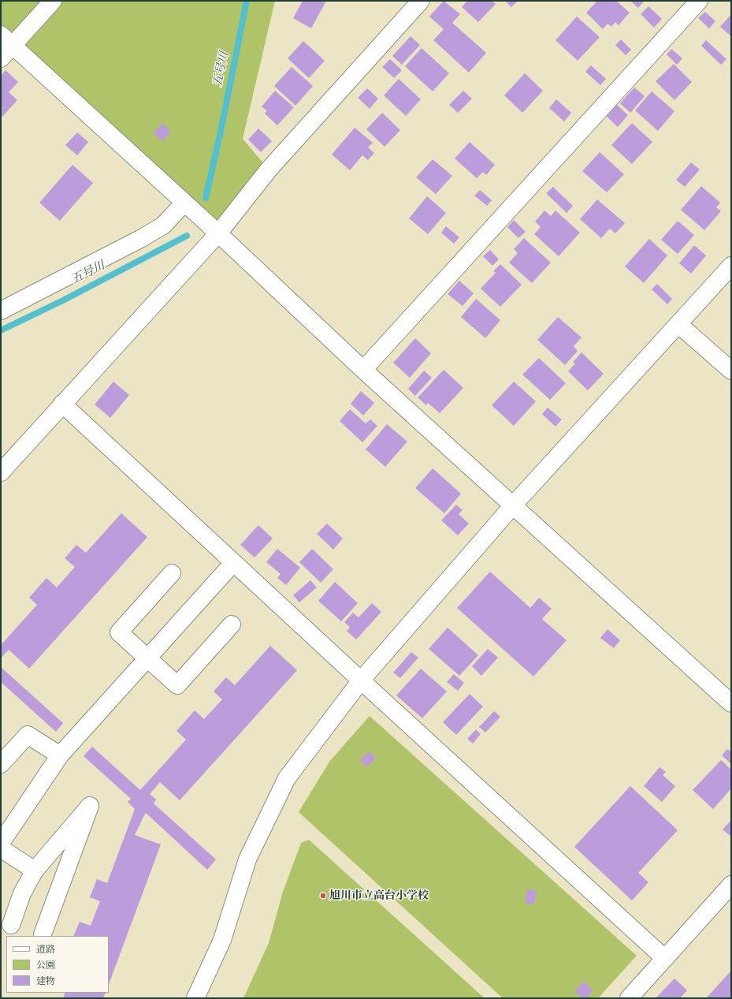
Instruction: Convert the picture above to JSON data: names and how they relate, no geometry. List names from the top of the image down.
{
  "water": ["五号川"],
  "places": ["旭川市立高台小学校"],
  "legend": ["道路", "公園", "建物"]
}
